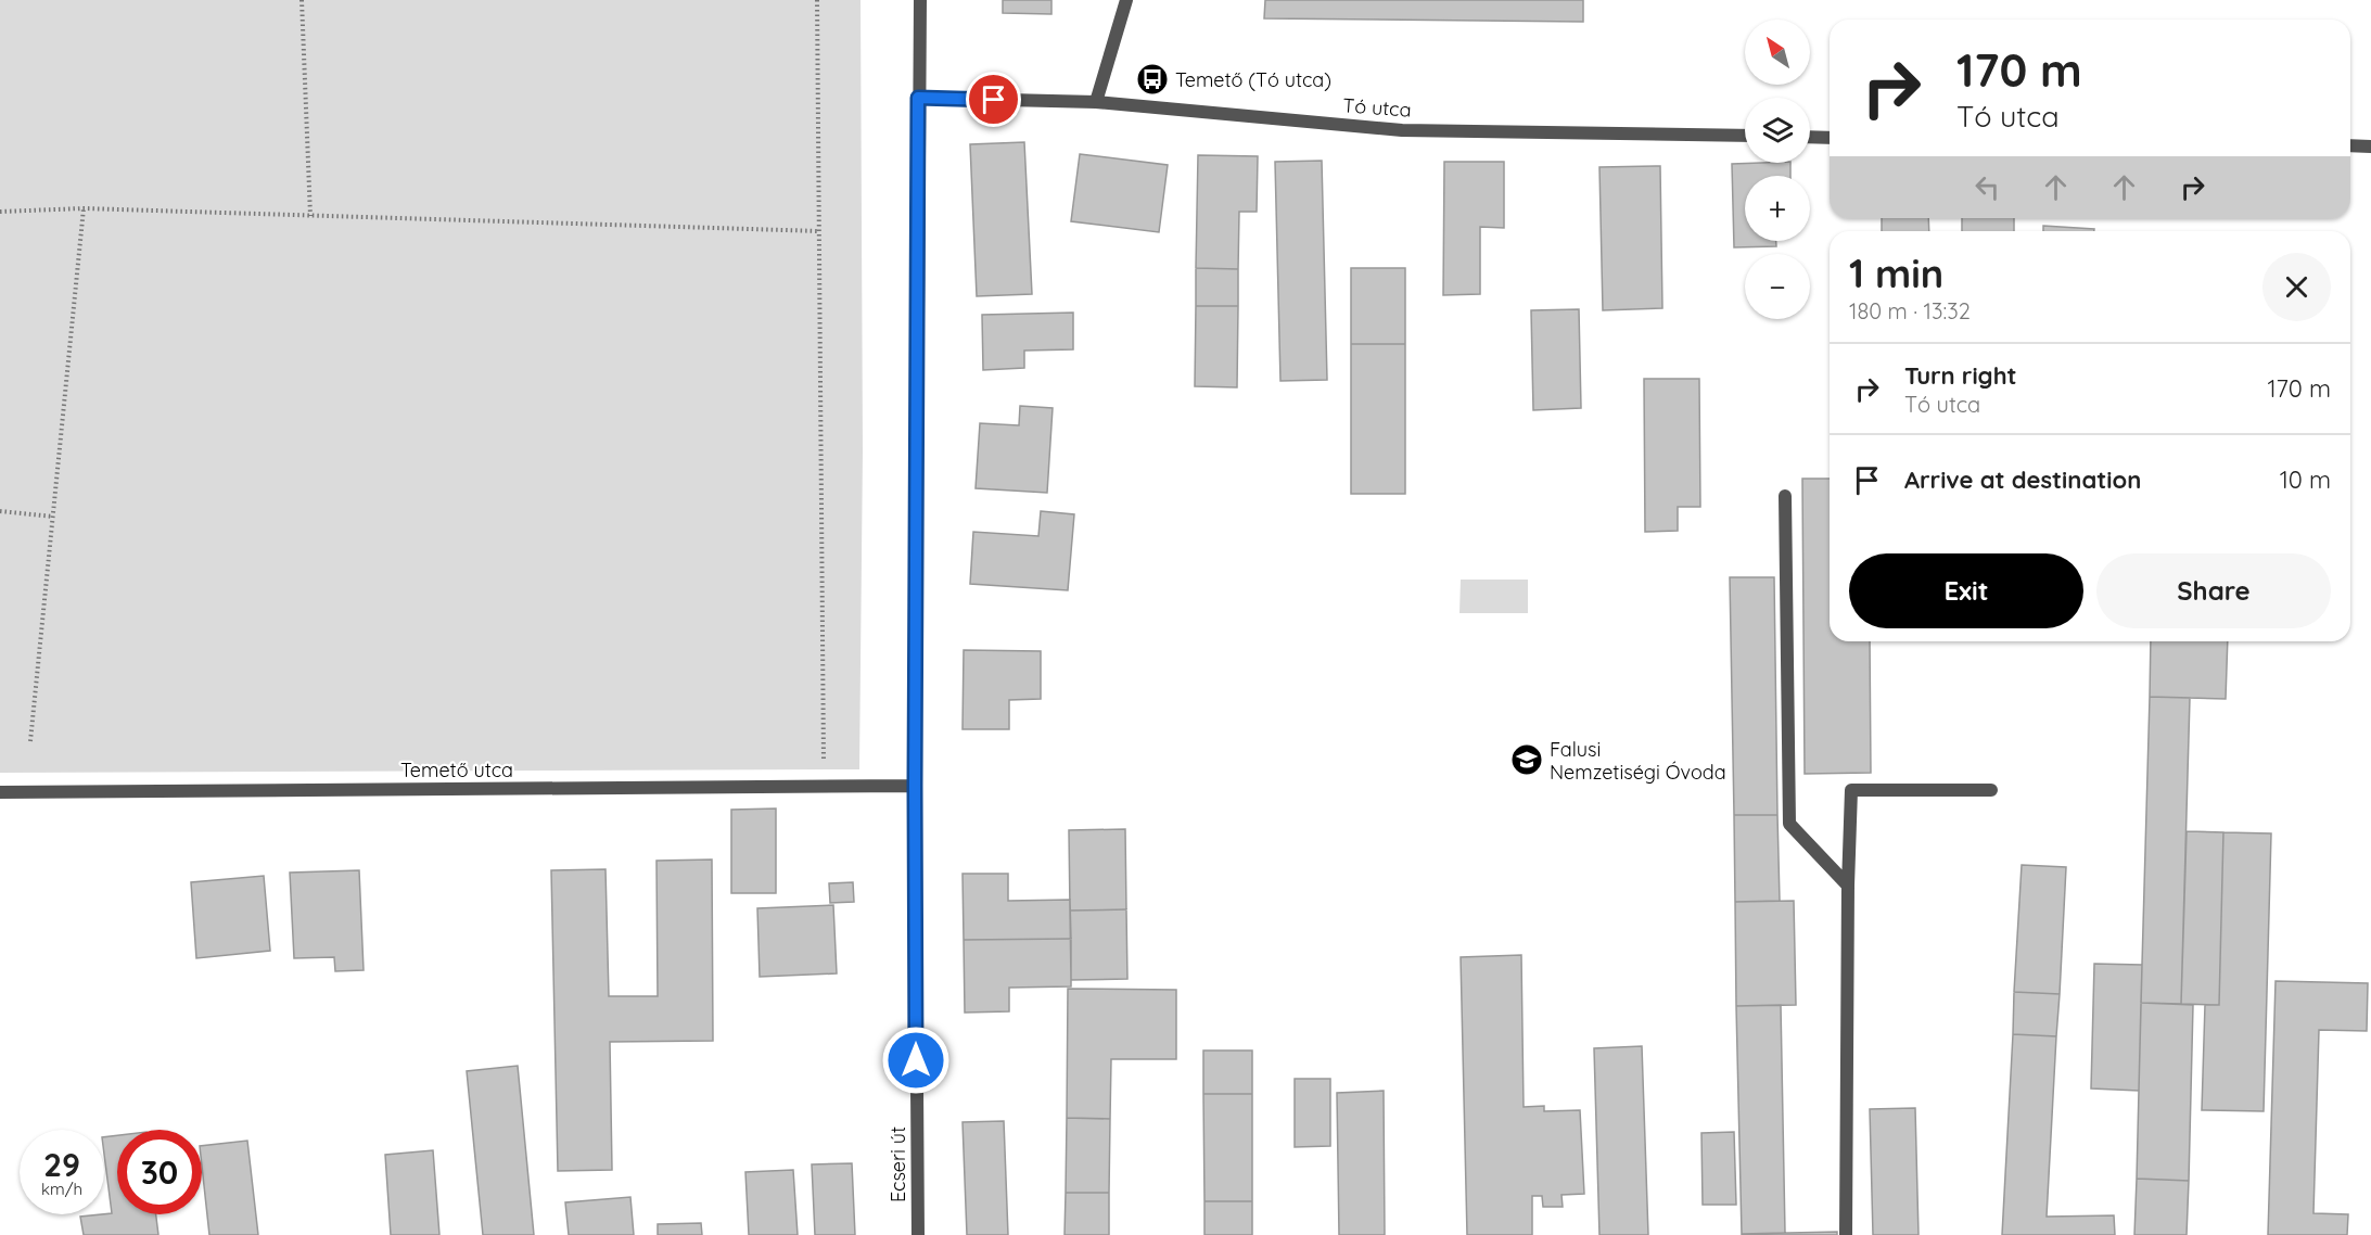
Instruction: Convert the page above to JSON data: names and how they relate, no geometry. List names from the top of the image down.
{
  "streets": {
    "street": ["Tó utca", "Temető utca", "Ecseri út"]
  },
  "crossings": [
    ["Tó utca", "Ecseri út"],
    ["Temető utca", "Ecseri út"]
  ],
  "places": {
    "bus stop": ["Temető (Tó utca)"],
    "school or university": ["Falusi Nemzetiségi Óvoda"]
  },
  "north": "top left",
  "page": {
    "map_buttons": ["+", "−"],
    "turn": ["170 m", "Tó utca"],
    "heading": ["1 min", "180 m · 13:32"],
    "list": [
      {
        "name": "Turn right",
        "note": "Tó utca",
        "value": "170 m"
      },
      {
        "name": "Arrive at destination",
        "value": "10 m"
      }
    ],
    "buttons": ["Exit", "Share"],
    "speed": "29 km/h",
    "limit": "30"
  }
}
